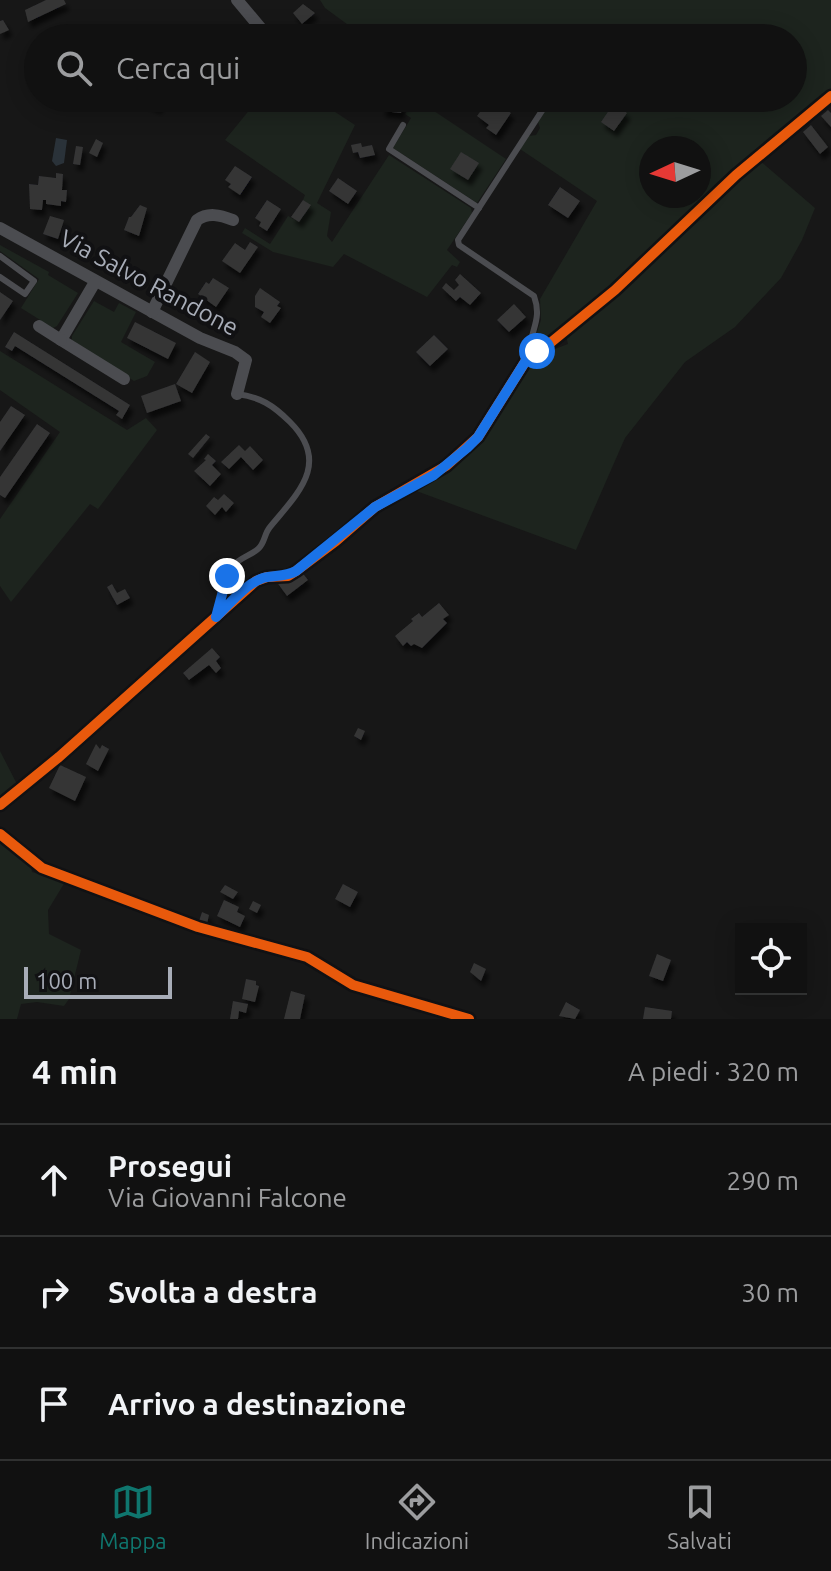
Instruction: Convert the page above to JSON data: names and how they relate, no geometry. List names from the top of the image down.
{
  "streets": {
    "street": ["Via Salvo Randone"]
  },
  "scale_bar": "100 m",
  "north": "left",
  "page": {
    "search": "Cerca qui",
    "scale": "100 m",
    "heading": ["4 min", "A piedi · 320 m"],
    "list": [
      ["Prosegui", "Via Giovanni Falcone", "290 m"],
      ["Svolta a destra", "30 m"],
      "Arrivo a destinazione"
    ],
    "nav": ["Mappa", "Indicazioni", "Salvati"]
  }
}
